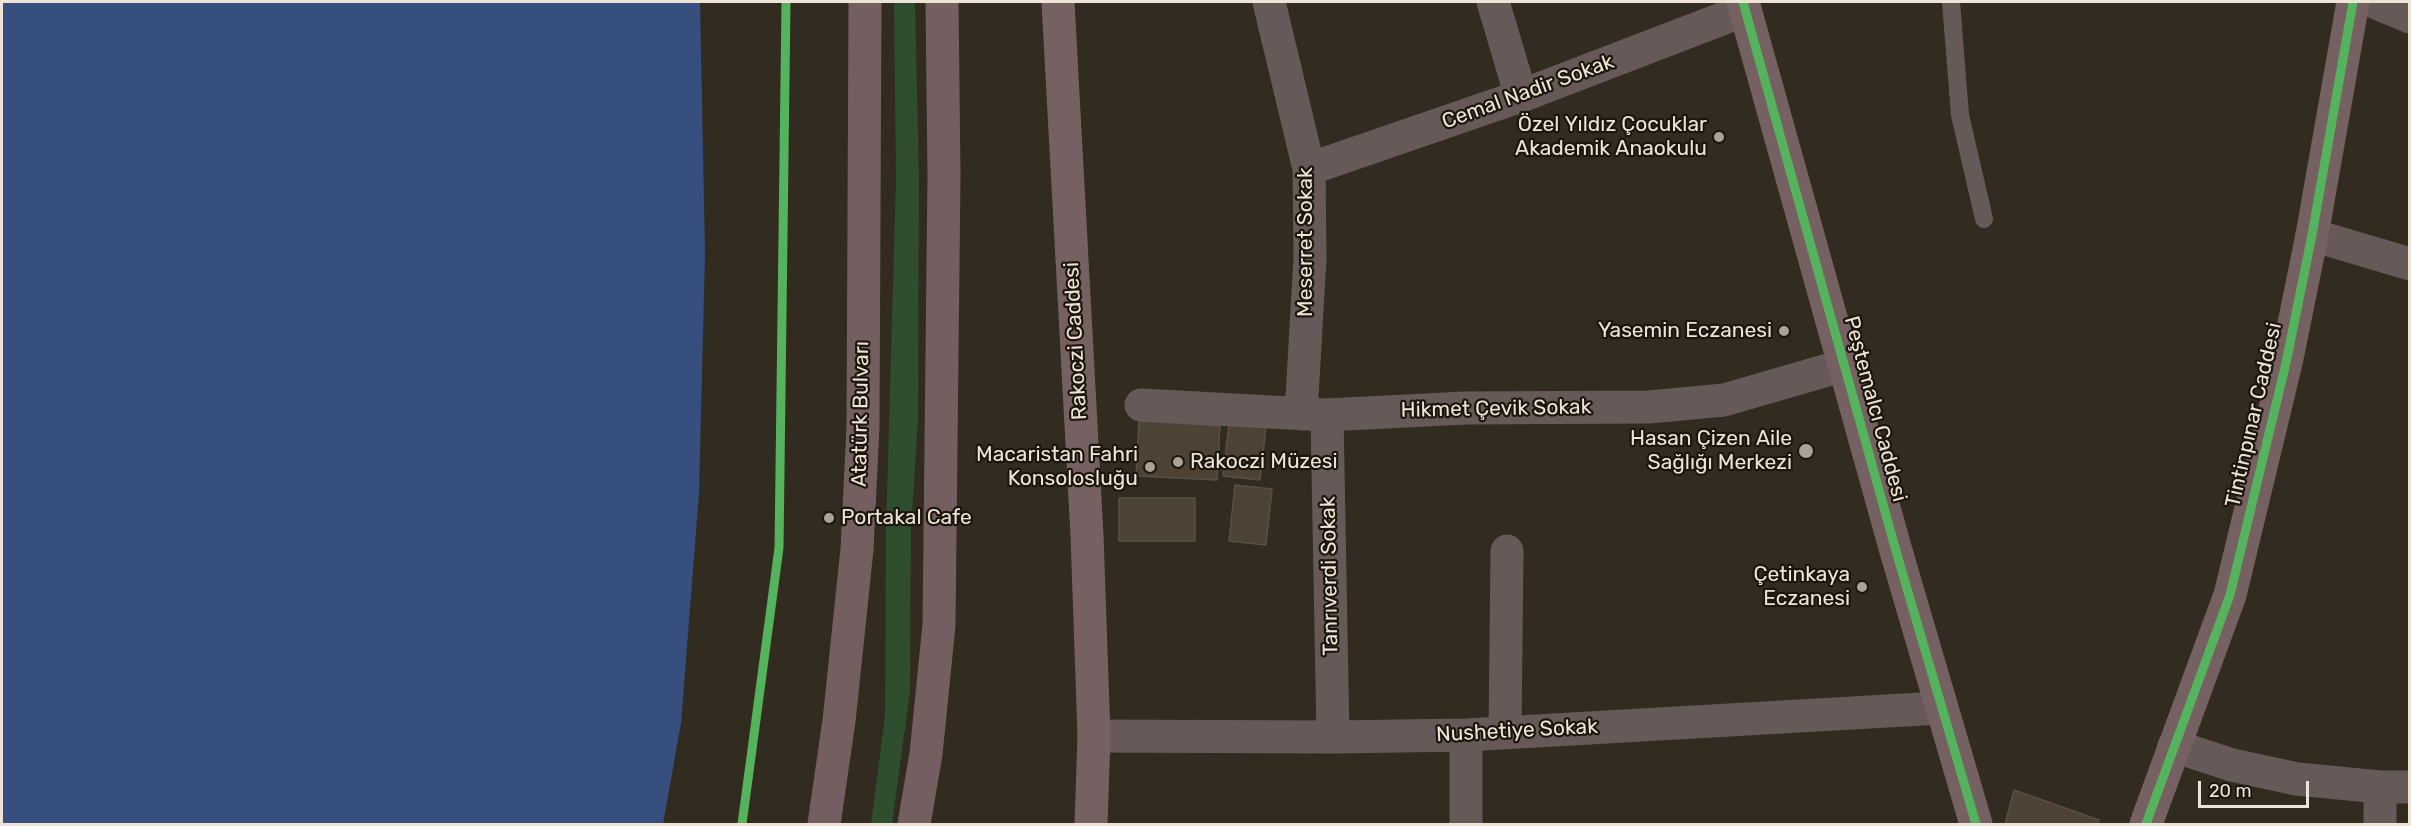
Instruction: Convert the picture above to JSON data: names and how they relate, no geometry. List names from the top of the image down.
{
  "streets": {
    "main road": ["Atatürk Bulvarı"],
    "street": [
      "Cemal Nadir Sokak",
      "Meserret Sokak",
      "Rakoczi Caddesi",
      "Hikmet Çevik Sokak",
      "Peştemalcı Caddesi",
      "Tintinpınar Caddesi",
      "Tanrıverdi Sokak",
      "Nushetiye Sokak"
    ]
  },
  "crossings": [
    ["Cemal Nadir Sokak", "Meserret Sokak"],
    ["Cemal Nadir Sokak", "Peştemalcı Caddesi"],
    ["Meserret Sokak", "Hikmet Çevik Sokak"],
    ["Meserret Sokak", "Tanrıverdi Sokak"],
    ["Rakoczi Caddesi", "Nushetiye Sokak"],
    ["Hikmet Çevik Sokak", "Peştemalcı Caddesi"],
    ["Hikmet Çevik Sokak", "Tanrıverdi Sokak"],
    ["Peştemalcı Caddesi", "Nushetiye Sokak"],
    ["Tanrıverdi Sokak", "Nushetiye Sokak"]
  ],
  "places": [
    "Özel Yıldız Çocuklar Akademik Anaokulu",
    "Yasemin Eczanesi",
    "Hasan Çizen Aile Sağlığı Merkezi",
    "Rakoczi Müzesi",
    "Macaristan Fahri Konsolosluğu",
    "Portakal Cafe",
    "Çetinkaya Eczanesi"
  ],
  "scale_bar": "20 m"
}
